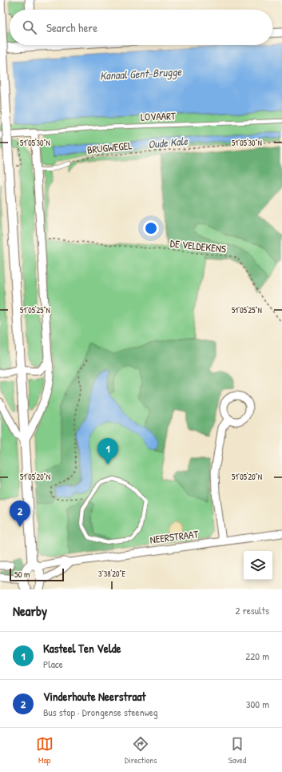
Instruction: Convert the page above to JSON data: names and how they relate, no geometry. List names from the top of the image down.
{
  "streets": {
    "street": ["NEERSTRAAT"],
    "lane": ["LOVAART"],
    "path": ["BRUGWEGEL", "DE VELDEKENS"]
  },
  "water": ["Kanaal Gent-Brugge", "Oude Kale"],
  "scale_bar": "50 m",
  "page": {
    "search": "Search here",
    "pins": ["1", "2"],
    "scale": "50 m",
    "heading": ["Nearby", "2 results"],
    "list": [
      {
        "mark": "1",
        "name": "Kasteel Ten Velde",
        "note": "Place",
        "value": "220 m"
      },
      {
        "mark": "2",
        "name": "Vinderhoute Neerstraat",
        "note": "Bus stop · Drongense steenweg",
        "value": "300 m"
      }
    ],
    "nav": ["Map", "Directions", "Saved"]
  },
  "coordinates": [
    "51°05'30\"N",
    "51°05'25\"N",
    "51°05'20\"N",
    "3°38'20\"E"
  ]
}
